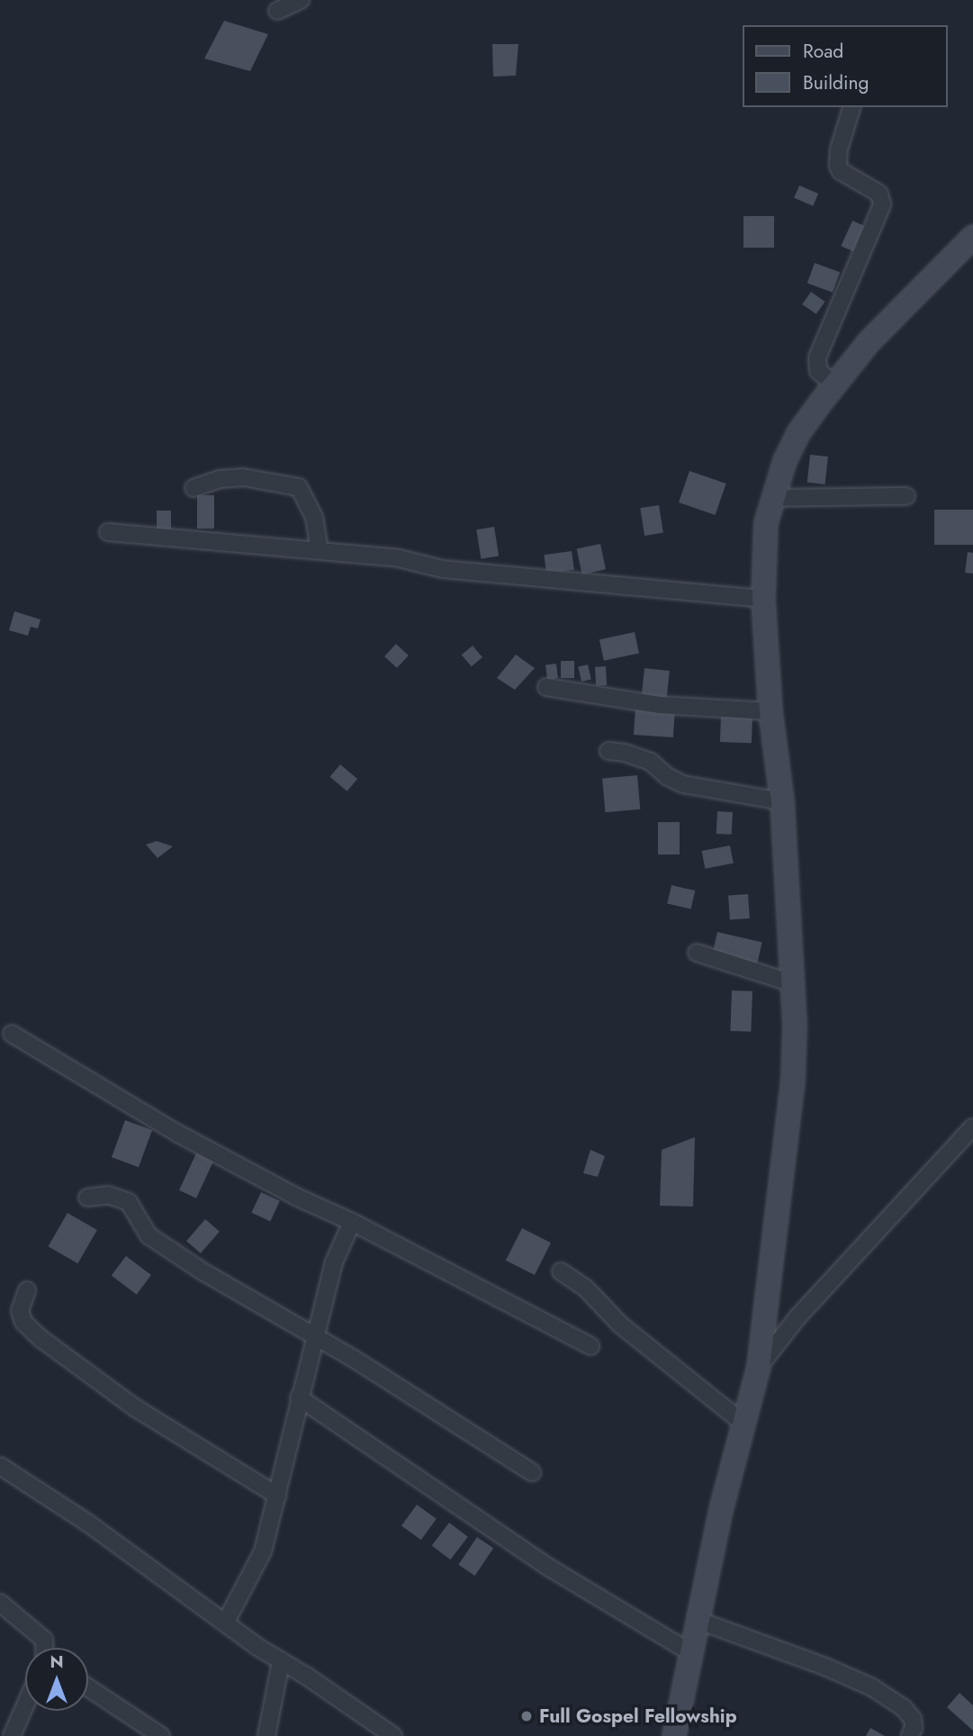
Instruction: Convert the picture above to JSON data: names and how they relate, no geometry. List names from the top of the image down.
{
  "places": ["Full Gospel Fellowship"],
  "legend": ["Road", "Building"],
  "north": "top"
}
